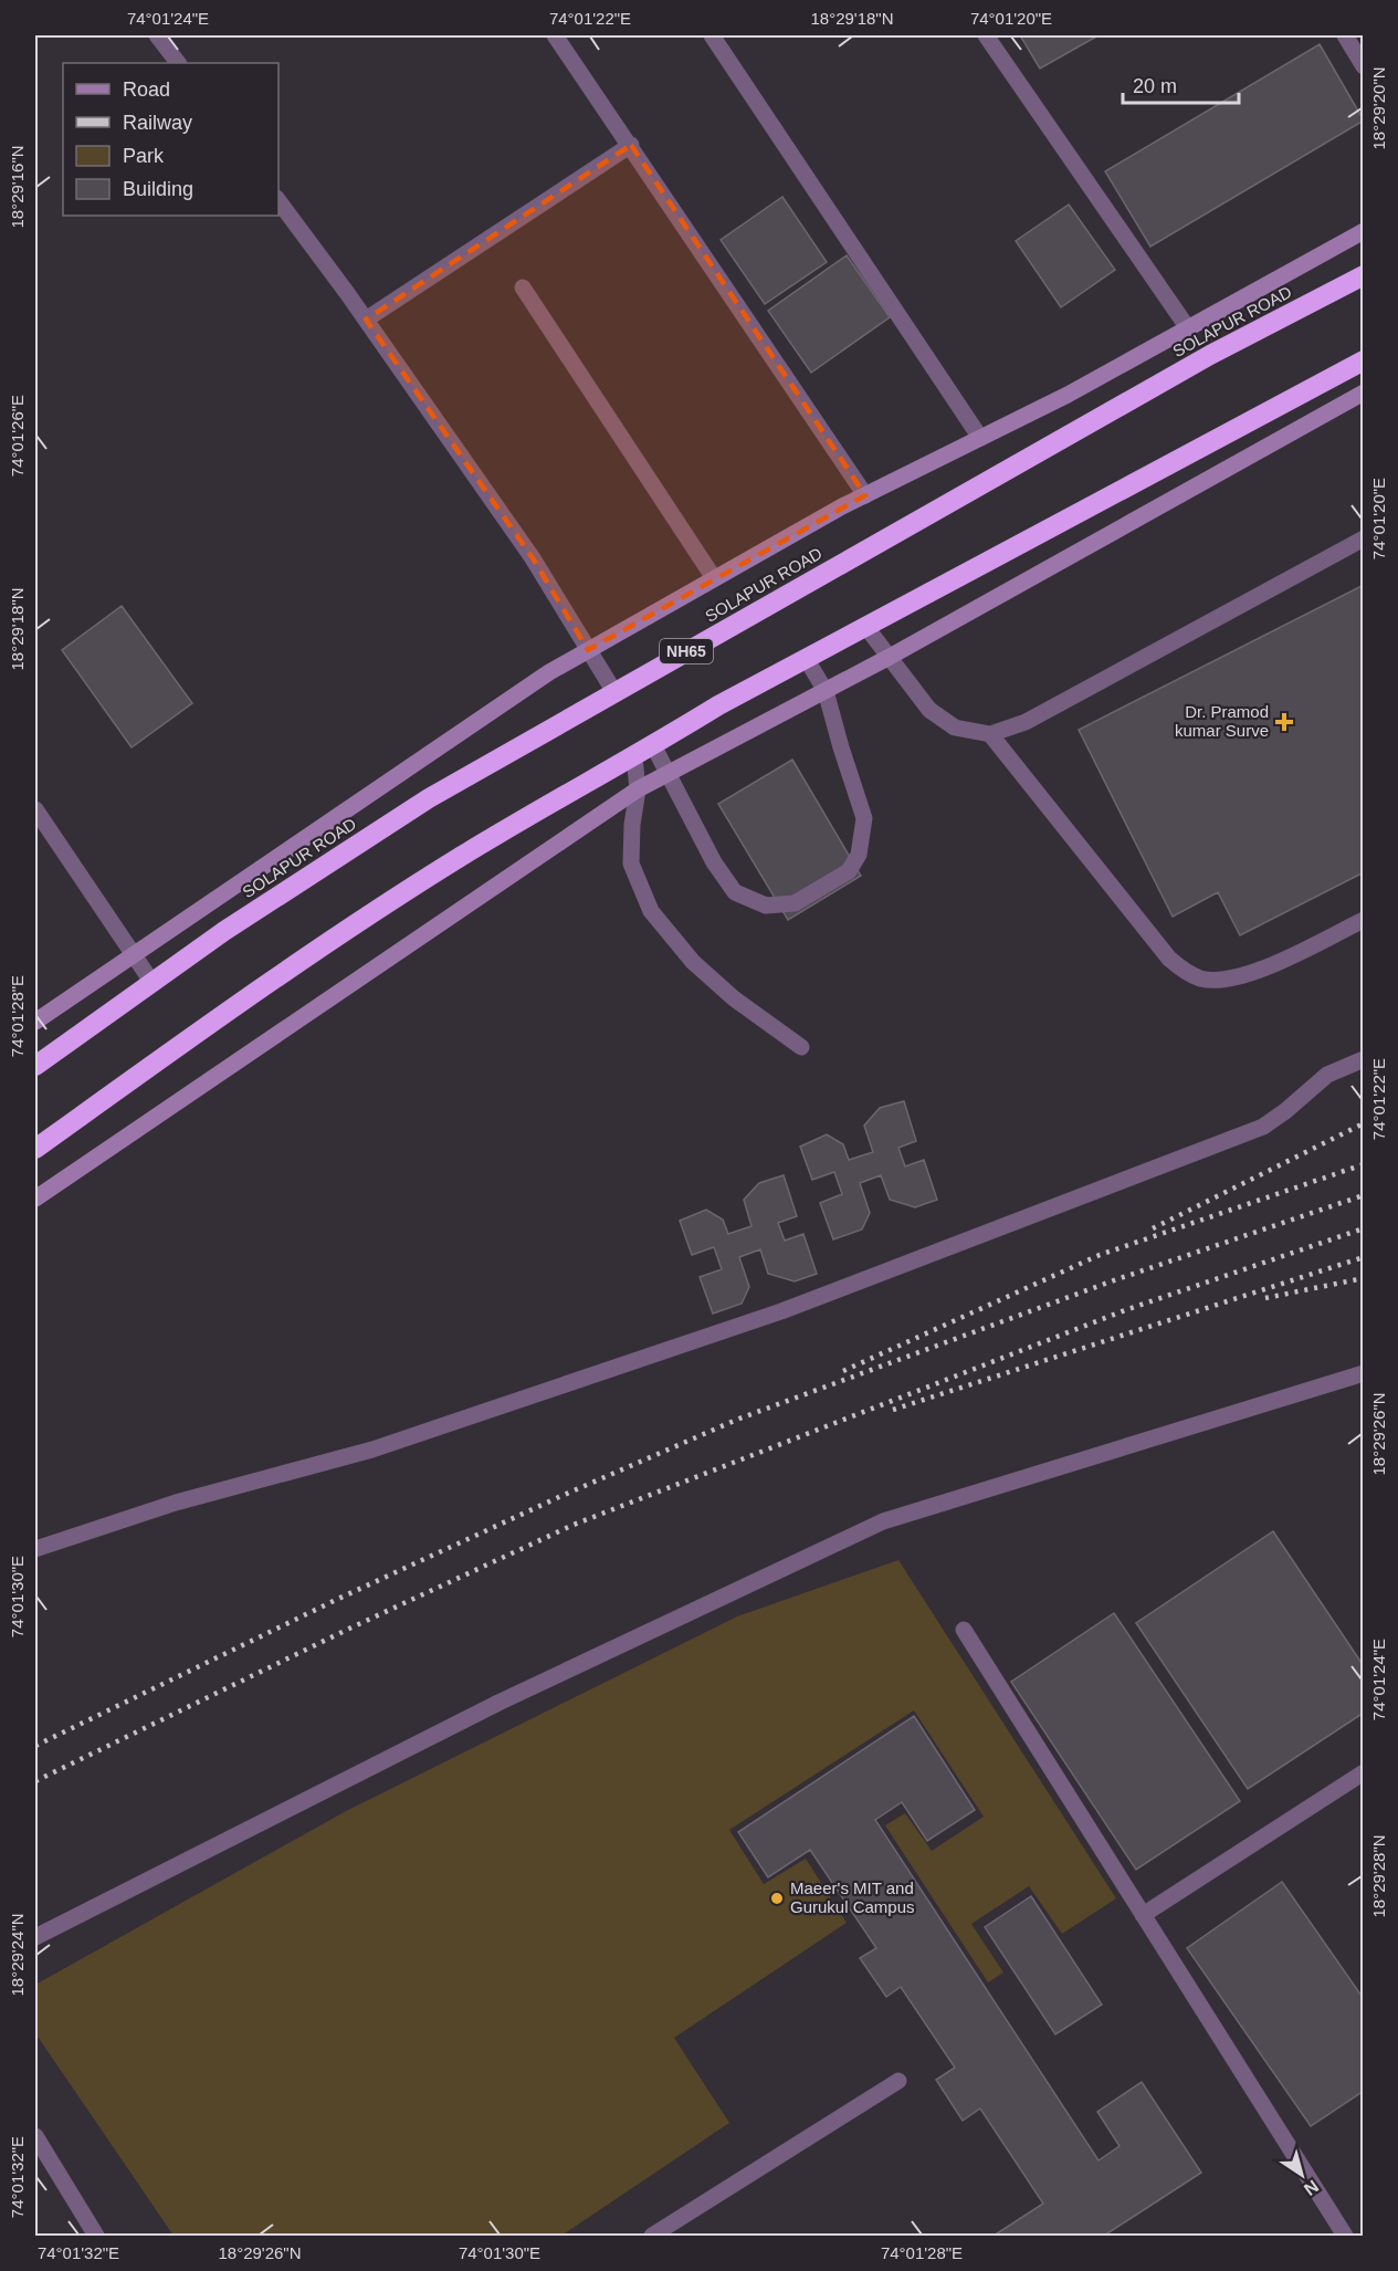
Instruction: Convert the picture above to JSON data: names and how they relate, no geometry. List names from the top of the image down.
{
  "streets": {
    "highway": ["SOLAPUR ROAD", "NH65"]
  },
  "places": {
    "health": ["Dr. Pramod kumar Surve"],
    "other": ["Maeer's MIT and Gurukul Campus"]
  },
  "legend": [
    "Road",
    "Railway",
    "Park",
    "Building"
  ],
  "scale_bar": "20 m",
  "north": "bottom right",
  "coordinates": [
    "74°01'24\"E",
    "74°01'22\"E",
    "18°29'18\"N",
    "74°01'20\"E",
    "18°29'20\"N",
    "18°29'16\"N",
    "74°01'26\"E",
    "74°01'28\"E",
    "18°29'26\"N",
    "74°01'30\"E",
    "18°29'28\"N",
    "18°29'24\"N",
    "74°01'32\"E"
  ]
}
